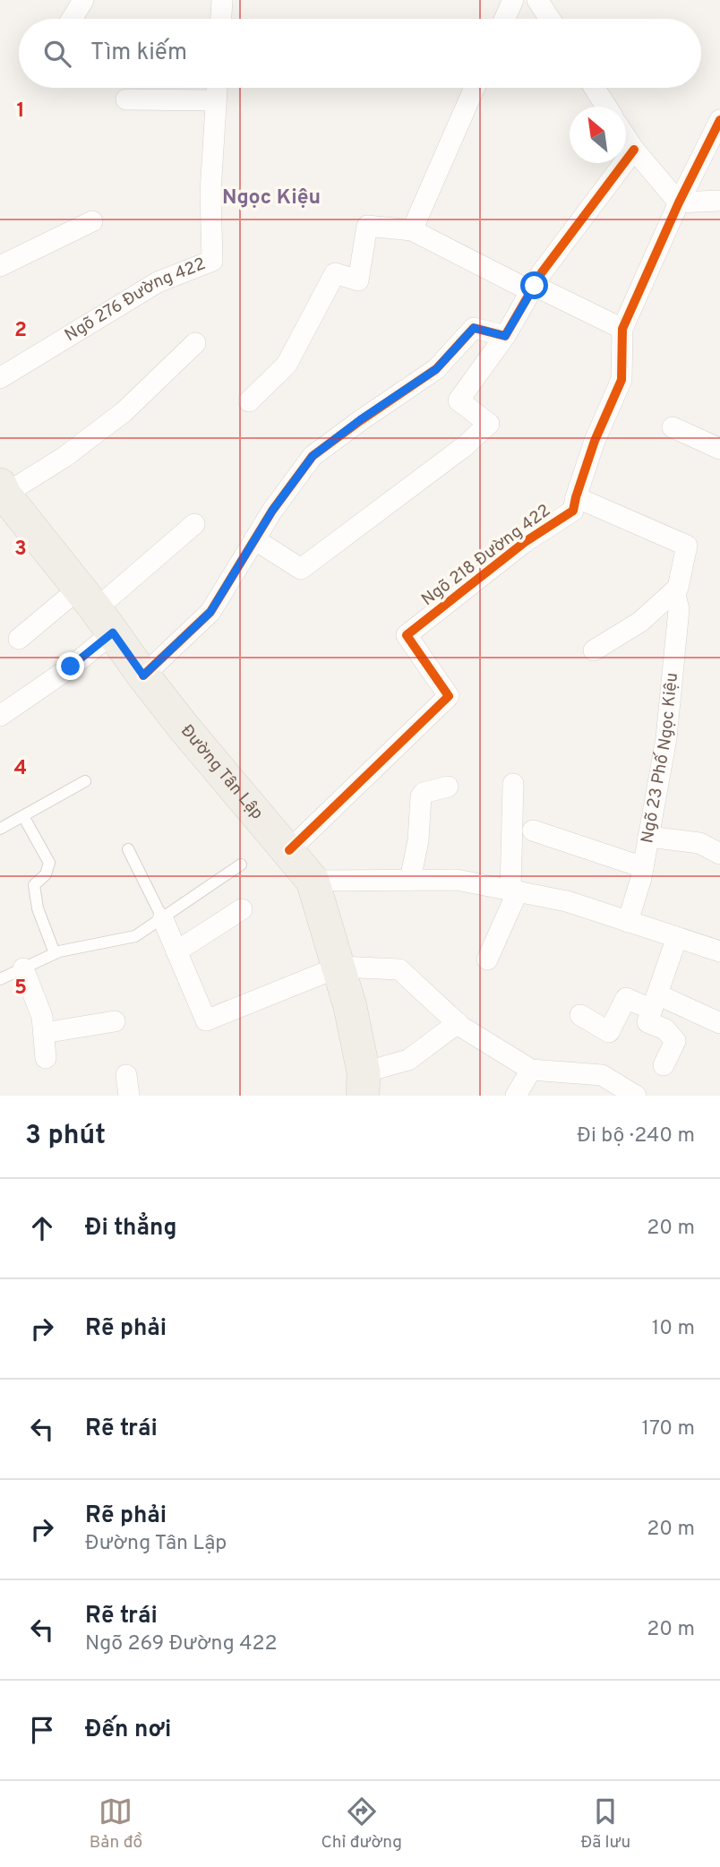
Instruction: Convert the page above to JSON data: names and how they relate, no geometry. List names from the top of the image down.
{
  "streets": {
    "main road": ["Đường Tân Lập"],
    "street": ["Ngõ 276 Đường 422", "Ngõ 218 Đường 422", "Ngõ 23 Phố Ngọc Kiệu"]
  },
  "crossings": [
    ["Ngõ 218 Đường 422", "Đường Tân Lập"]
  ],
  "districts": ["Ngọc Kiệu"],
  "north": "top left",
  "page": {
    "search": "Tìm kiếm",
    "heading": ["3 phút", "Đi bộ · 240 m"],
    "list": [
      ["Đi thẳng", "20 m"],
      ["Rẽ phải", "10 m"],
      ["Rẽ trái", "170 m"],
      ["Rẽ phải", "Đường Tân Lập", "20 m"],
      ["Rẽ trái", "Ngõ 269 Đường 422", "20 m"],
      "Đến nơi"
    ],
    "nav": ["Bản đồ", "Chỉ đường", "Đã lưu"]
  },
  "grid": {
    "rows": [
      "1",
      "2",
      "3",
      "4",
      "5"
    ]
  }
}
